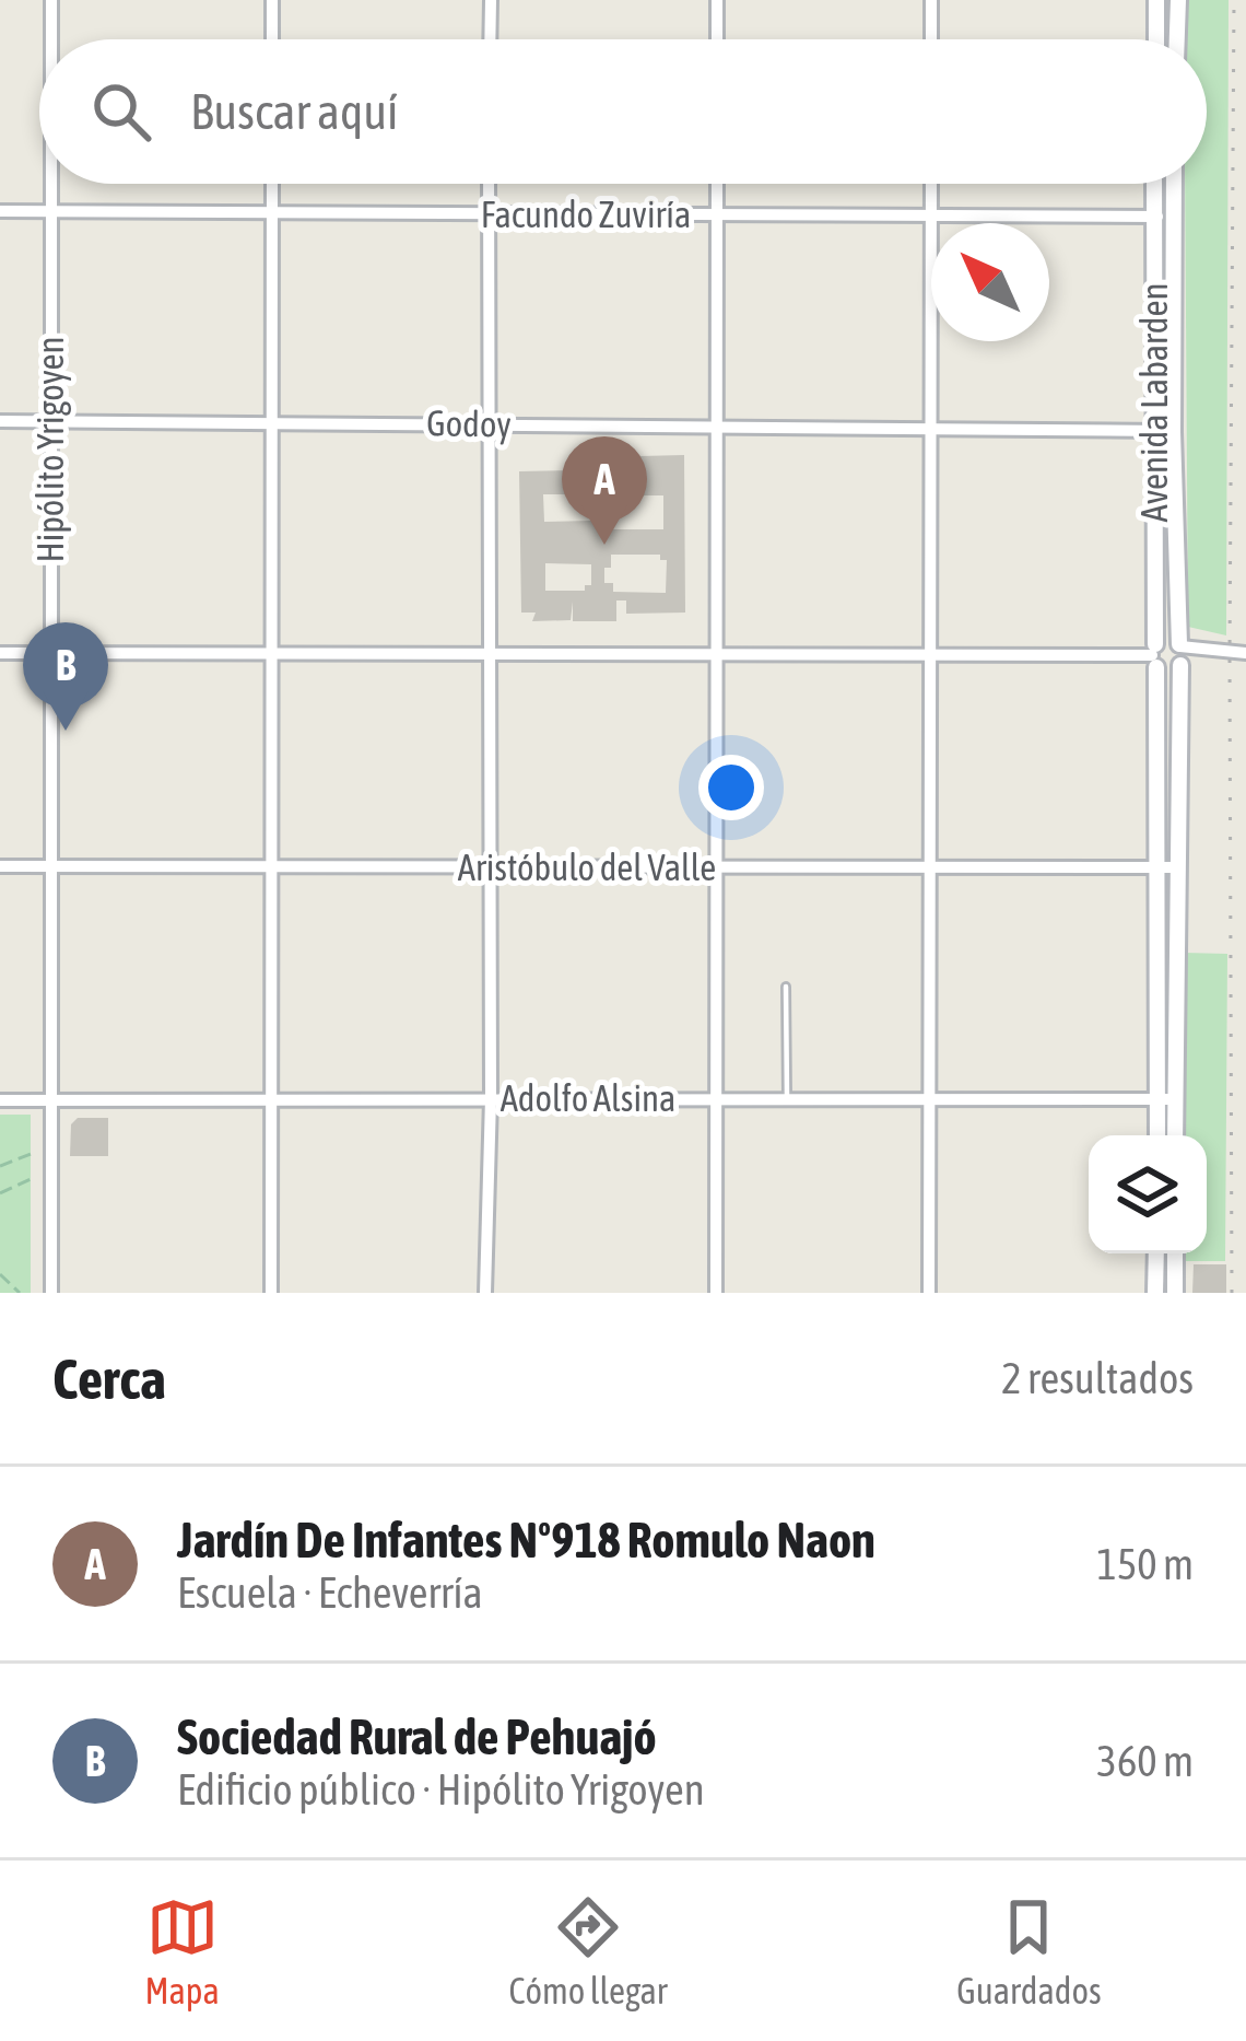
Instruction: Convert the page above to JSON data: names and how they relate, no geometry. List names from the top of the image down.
{
  "streets": {
    "main road": ["Avenida Labarden"],
    "street": [
      "Facundo Zuviría",
      "Godoy",
      "Hipólito Yrigoyen",
      "Aristóbulo del Valle",
      "Adolfo Alsina"
    ]
  },
  "crossings": [
    ["Facundo Zuviría", "Avenida Labarden"],
    ["Facundo Zuviría", "Hipólito Yrigoyen"],
    ["Avenida Labarden", "Godoy"],
    ["Avenida Labarden", "Aristóbulo del Valle"],
    ["Avenida Labarden", "Adolfo Alsina"],
    ["Godoy", "Hipólito Yrigoyen"],
    ["Hipólito Yrigoyen", "Aristóbulo del Valle"],
    ["Hipólito Yrigoyen", "Adolfo Alsina"]
  ],
  "north": "top left",
  "page": {
    "search": "Buscar aquí",
    "pins": ["A", "B"],
    "heading": ["Cerca", "2 resultados"],
    "list": [
      {
        "mark": "A",
        "name": "Jardín De Infantes Nº918 Romulo Naon",
        "note": "Escuela · Echeverría",
        "value": "150 m"
      },
      {
        "mark": "B",
        "name": "Sociedad Rural de Pehuajó",
        "note": "Edificio público · Hipólito Yrigoyen",
        "value": "360 m"
      }
    ],
    "nav": ["Mapa", "Cómo llegar", "Guardados"]
  }
}
